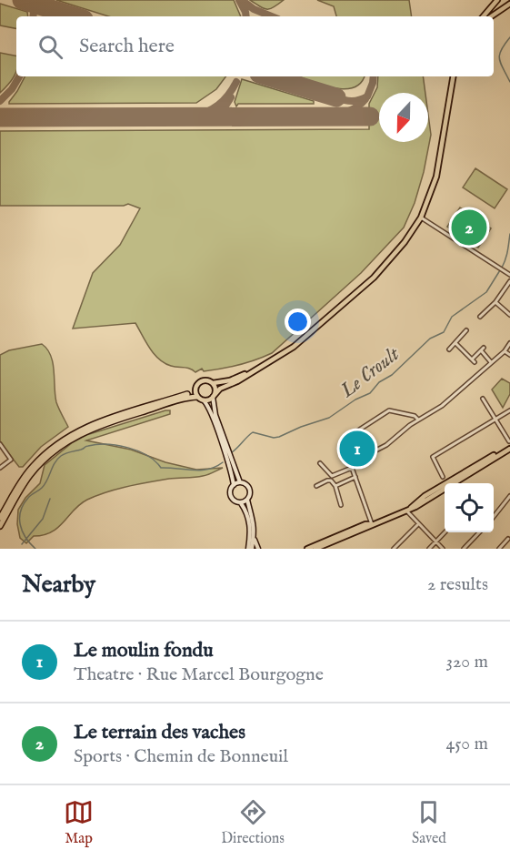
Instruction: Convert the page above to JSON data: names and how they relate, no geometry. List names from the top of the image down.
{
  "water": ["Le Croult"],
  "north": "bottom",
  "page": {
    "search": "Search here",
    "pins": ["2", "1"],
    "heading": ["Nearby", "2 results"],
    "list": [
      {
        "mark": "1",
        "name": "Le moulin fondu",
        "note": "Theatre · Rue Marcel Bourgogne",
        "value": "320 m"
      },
      {
        "mark": "2",
        "name": "Le terrain des vaches",
        "note": "Sports · Chemin de Bonneuil",
        "value": "450 m"
      }
    ],
    "nav": ["Map", "Directions", "Saved"]
  }
}
